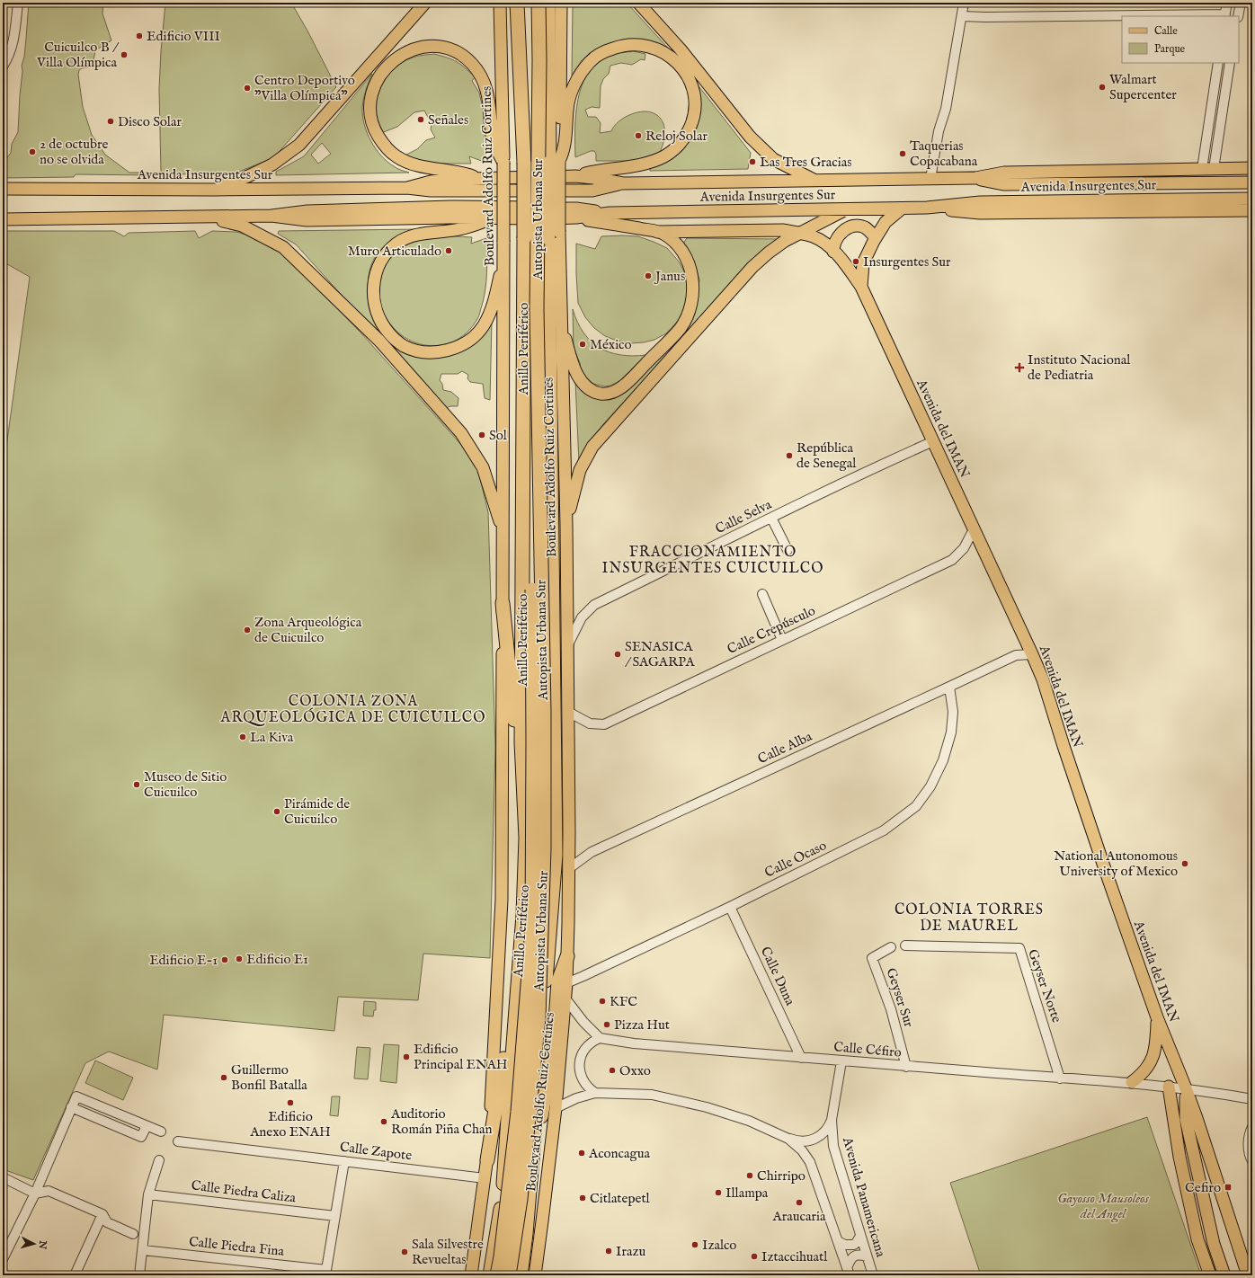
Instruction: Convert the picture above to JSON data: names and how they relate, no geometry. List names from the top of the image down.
{
  "streets": {
    "highway": ["Autopista Urbana Sur", "Anillo Periférico"],
    "main road": ["Avenida Insurgentes Sur", "Boulevard Adolfo Ruiz Cortines", "Avenida del IMAN"],
    "street": [
      "Calle Selva",
      "Calle Crepúsculo",
      "Calle Alba",
      "Calle Ocaso",
      "Calle Duna",
      "Geyser Norte",
      "Geyser Sur",
      "Calle Céfiro",
      "Calle Zapote",
      "Calle Piedra Caliza",
      "Avenida Panamericana",
      "Calle Piedra Fina"
    ]
  },
  "crossings": [
    ["Avenida Insurgentes Sur", "Avenida del IMAN"],
    ["Boulevard Adolfo Ruiz Cortines", "Anillo Periférico"],
    ["Boulevard Adolfo Ruiz Cortines", "Calle Selva"],
    ["Boulevard Adolfo Ruiz Cortines", "Calle Crepúsculo"],
    ["Boulevard Adolfo Ruiz Cortines", "Calle Alba"],
    ["Boulevard Adolfo Ruiz Cortines", "Calle Ocaso"],
    ["Boulevard Adolfo Ruiz Cortines", "Calle Zapote"],
    ["Avenida del IMAN", "Calle Selva"],
    ["Avenida del IMAN", "Calle Crepúsculo"],
    ["Avenida del IMAN", "Calle Alba"],
    ["Avenida del IMAN", "Calle Céfiro"],
    ["Calle Alba", "Calle Ocaso"],
    ["Calle Ocaso", "Calle Duna"],
    ["Calle Duna", "Calle Céfiro"],
    ["Geyser Norte", "Calle Céfiro"],
    ["Geyser Sur", "Calle Céfiro"],
    ["Calle Céfiro", "Avenida Panamericana"]
  ],
  "districts": ["FRACCIONAMIENTO INSURGENTES CUICUILCO", "COLONIA ZONA ARQUEOLÓGICA DE CUICUILCO", "COLONIA TORRES DE MAUREL"],
  "parks": ["Gayosso Mausoleos del Angel"],
  "places": {
    "other": [
      "Edificio VIII",
      "Cuicuilco B / Villa Olímpica",
      "Walmart Supercenter",
      "Centro Deportivo \"Villa Olímpica\"",
      "Señales",
      "Disco Solar",
      "Reloj Solar",
      "2 de octubre no se olvida",
      "Taquerias Copacabana",
      "Las Tres Gracias",
      "Muro Articulado",
      "Insurgentes Sur",
      "Janus",
      "México",
      "Sol",
      "República de Senegal",
      "Zona Arqueológica de Cuicuilco",
      "SENASICA / SAGARPA",
      "La Kiva",
      "Museo de Sitio Cuicuilco",
      "Pirámide de Cuicuilco",
      "National Autonomous University of Mexico",
      "Edificio E1",
      "Edificio E-1",
      "KFC",
      "Pizza Hut",
      "Edificio Principal ENAH",
      "Oxxo",
      "Guillermo Bonfil Batalla",
      "Edificio Anexo ENAH",
      "Auditorio Román Piña Chan",
      "Aconcagua",
      "Chirripo",
      "Illampa",
      "Citlatepetl",
      "Araucaria",
      "Izalco",
      "Irazu",
      "Sala Silvestre Revueltas",
      "Iztaccihuatl"
    ],
    "health": ["Instituto Nacional de Pediatria"],
    "transit": ["Cefiro"]
  },
  "legend": ["Calle", "Parque"],
  "north": "right"
}
